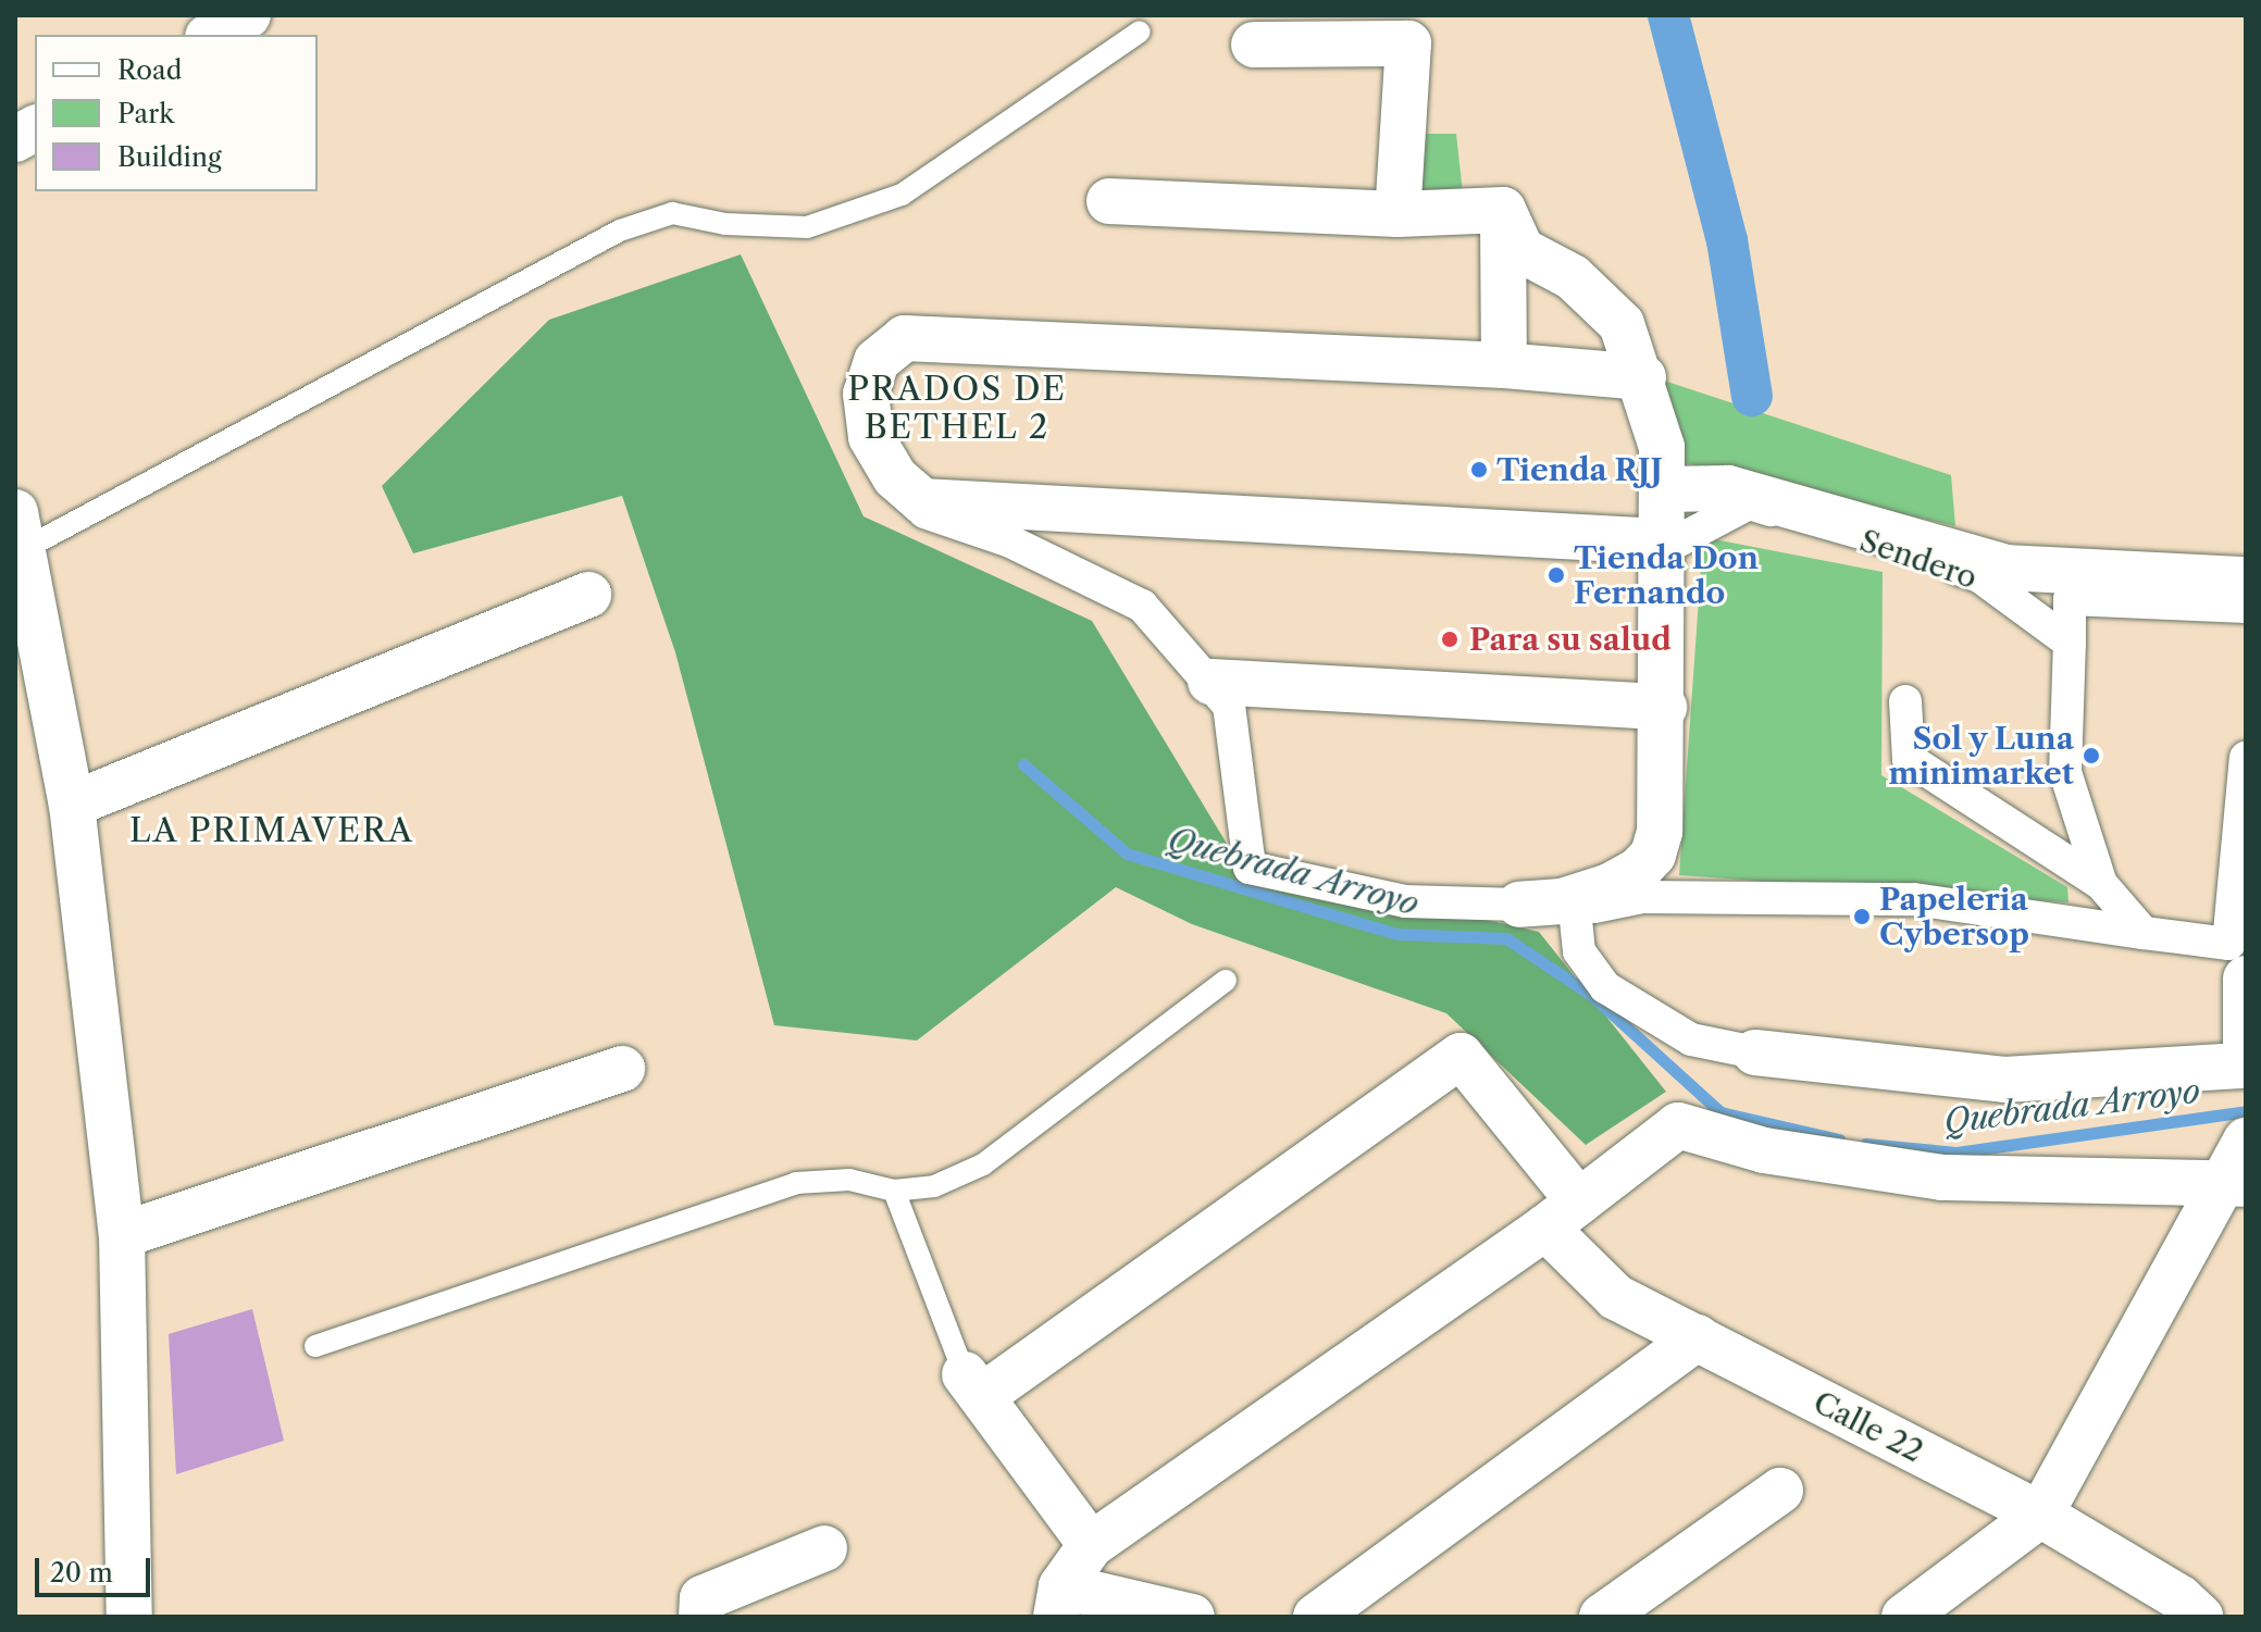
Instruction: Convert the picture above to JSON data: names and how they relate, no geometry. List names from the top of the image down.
{
  "streets": {
    "street": ["Sendero", "Calle 22"]
  },
  "districts": ["PRADOS DE BETHEL 2", "LA PRIMAVERA"],
  "water": ["Quebrada Arroyo"],
  "places": [
    "Tienda RJJ",
    "Tienda Don Fernando",
    "Para su salud",
    "Sol y Luna minimarket",
    "Papeleria Cybersop"
  ],
  "legend": ["Road", "Park", "Building"],
  "scale_bar": "20 m"
}
